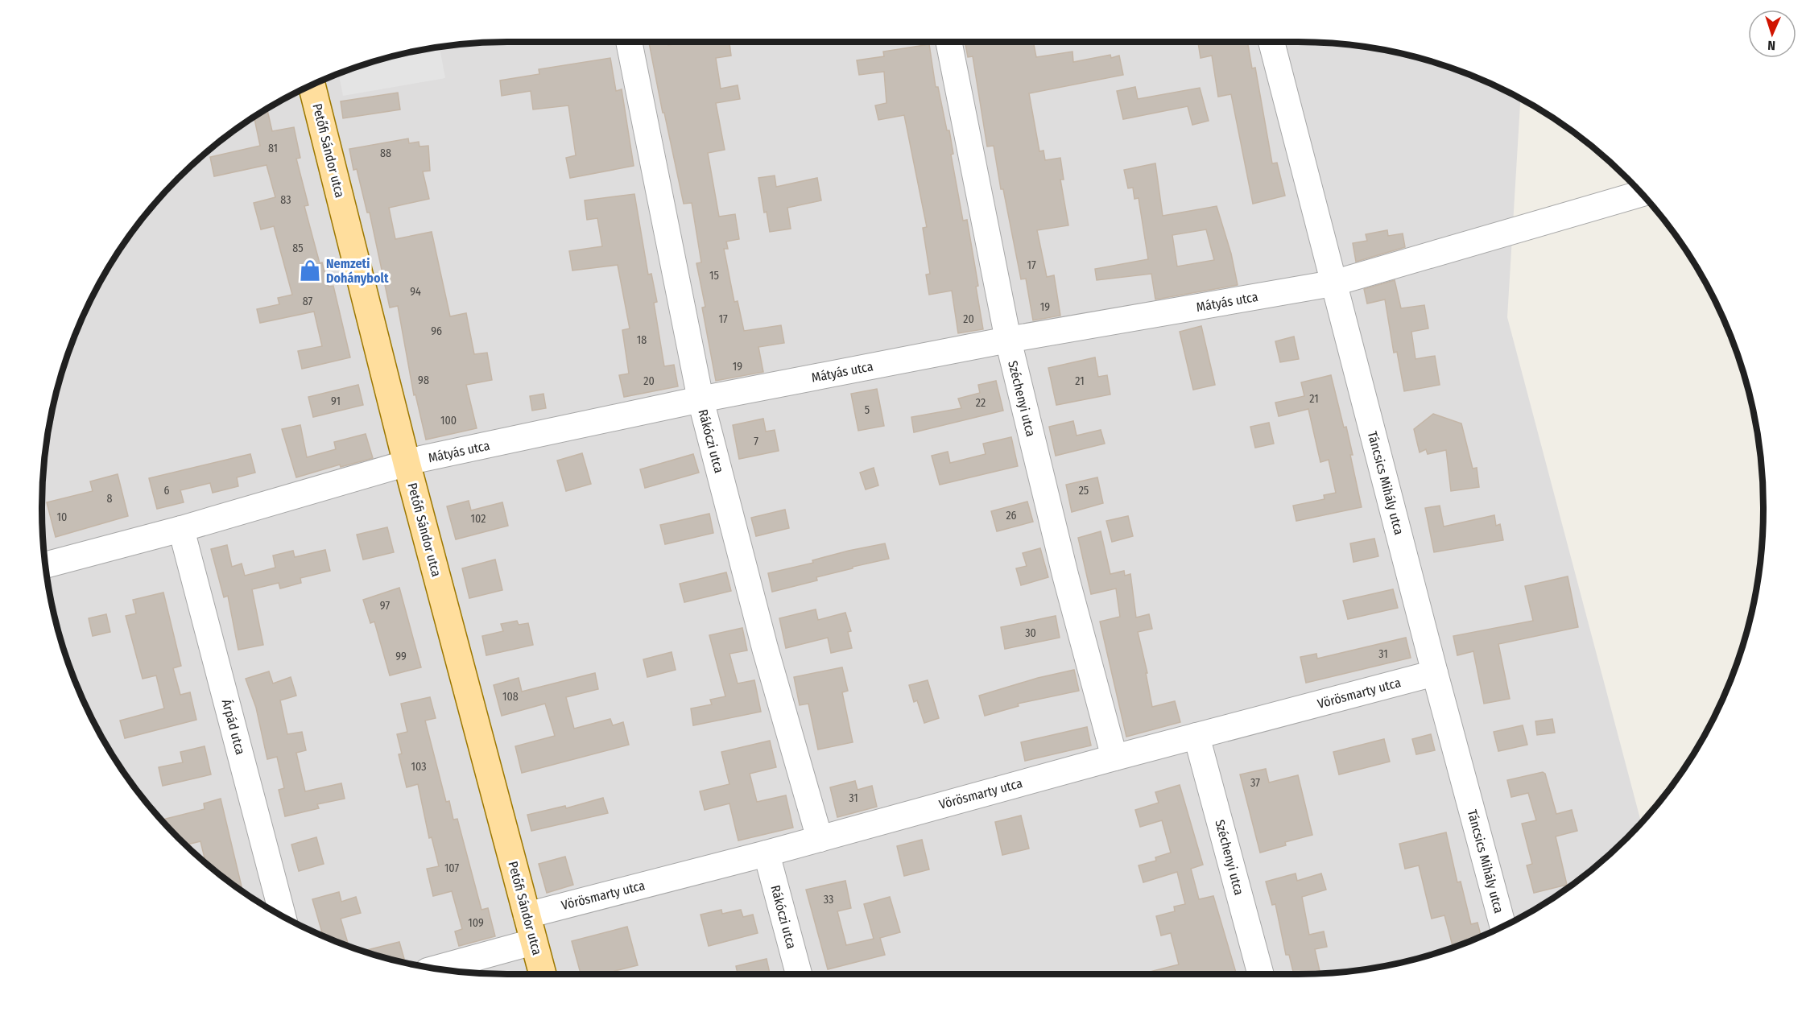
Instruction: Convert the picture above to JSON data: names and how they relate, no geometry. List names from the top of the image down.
{
  "streets": {
    "main road": ["Petőfi Sándor utca"],
    "street": [
      "Mátyás utca",
      "Széchenyi utca",
      "Rákóczi utca",
      "Táncsics Mihály utca",
      "Vörösmarty utca",
      "Árpád utca"
    ]
  },
  "crossings": [
    ["Petőfi Sándor utca", "Mátyás utca"],
    ["Petőfi Sándor utca", "Vörösmarty utca"],
    ["Mátyás utca", "Széchenyi utca"],
    ["Mátyás utca", "Rákóczi utca"],
    ["Mátyás utca", "Táncsics Mihály utca"],
    ["Mátyás utca", "Árpád utca"],
    ["Széchenyi utca", "Vörösmarty utca"],
    ["Rákóczi utca", "Vörösmarty utca"],
    ["Táncsics Mihály utca", "Vörösmarty utca"]
  ],
  "places": {
    "shop": ["Nemzeti Dohánybolt"]
  },
  "house_numbers": [
    "81",
    "88",
    "83",
    "85",
    "17",
    "15",
    "94",
    "87",
    "19",
    "17",
    "20",
    "96",
    "18",
    "19",
    "98",
    "20",
    "21",
    "21",
    "91",
    "22",
    "5",
    "100",
    "7",
    "6",
    "25",
    "8",
    "26",
    "10",
    "102",
    "97",
    "30",
    "31",
    "99",
    "108",
    "103",
    "37",
    "31",
    "107",
    "33",
    "109"
  ],
  "north": "bottom"
}
